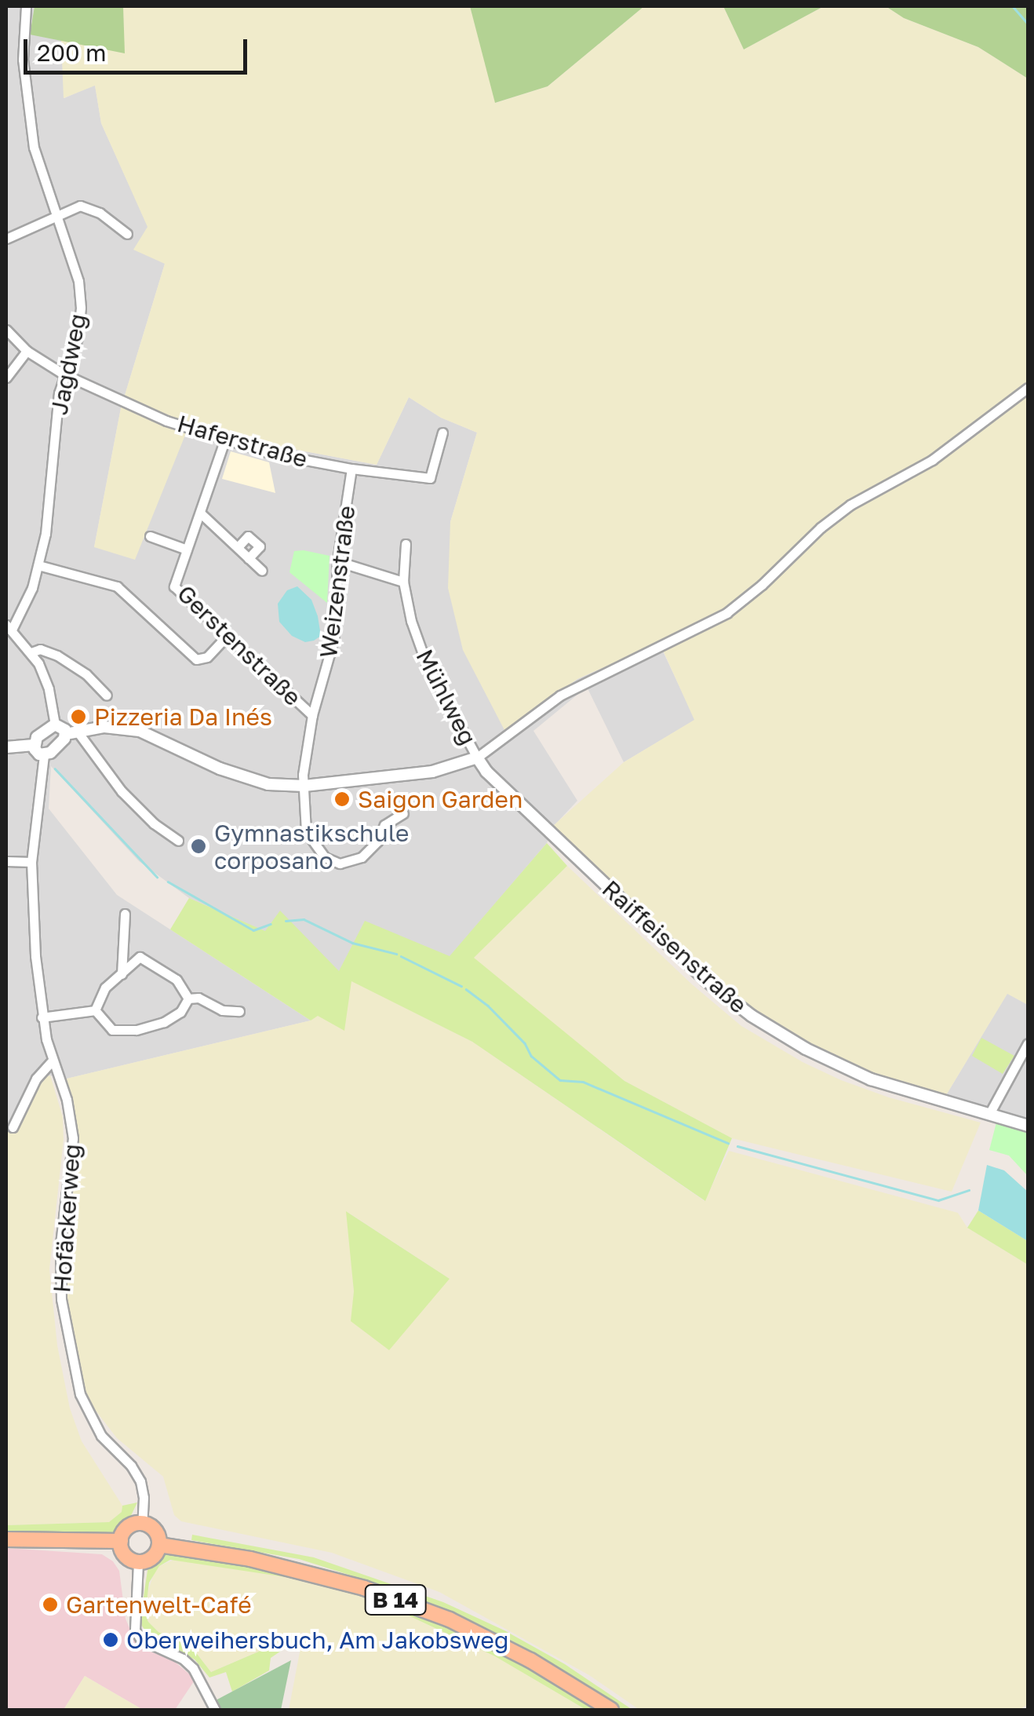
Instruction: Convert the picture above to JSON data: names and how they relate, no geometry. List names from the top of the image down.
{
  "streets": {
    "main road": ["B 14"],
    "street": [
      "Jagdweg",
      "Haferstraße",
      "Weizenstraße",
      "Gerstenstraße",
      "Mühlweg",
      "Raiffeisenstraße",
      "Hofäckerweg"
    ]
  },
  "crossings": [
    ["Jagdweg", "Haferstraße"],
    ["Haferstraße", "Weizenstraße"],
    ["Haferstraße", "Gerstenstraße"],
    ["Weizenstraße", "Gerstenstraße"],
    ["Mühlweg", "Raiffeisenstraße"],
    ["Hofäckerweg", "B 14"]
  ],
  "places": [
    "Pizzeria Da Inés",
    "Saigon Garden",
    "Gymnastikschule corposano",
    "Gartenwelt-Café",
    "Oberweihersbuch, Am Jakobsweg"
  ],
  "scale_bar": "200 m"
}
